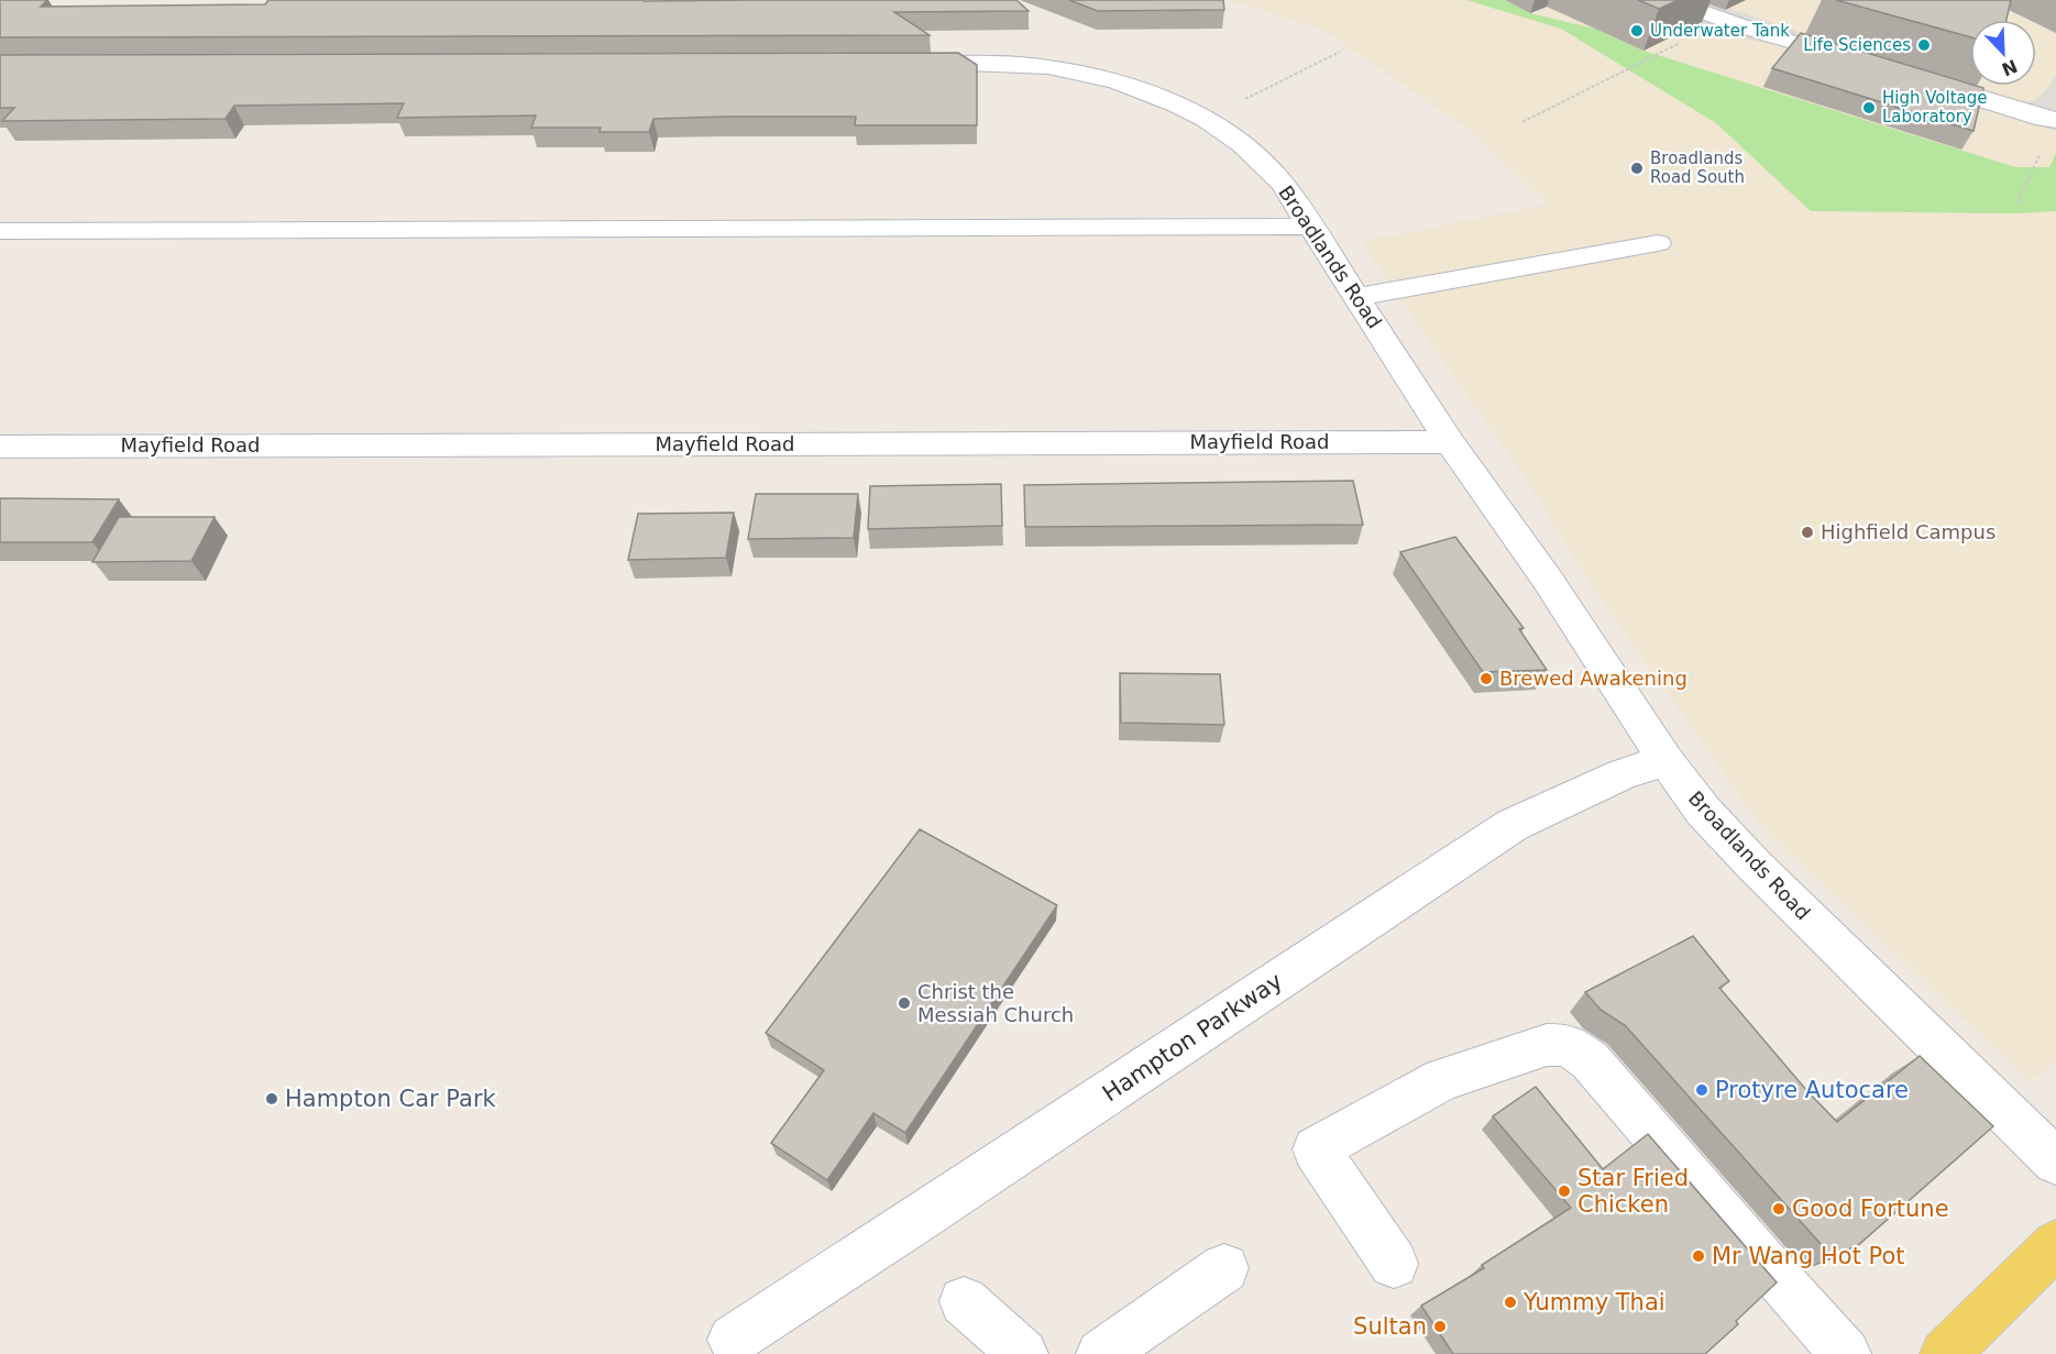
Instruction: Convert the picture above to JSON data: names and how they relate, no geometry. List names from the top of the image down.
{
  "streets": {
    "street": ["Broadlands Road", "Mayfield Road", "Hampton Parkway"]
  },
  "crossings": [
    ["Broadlands Road", "Mayfield Road"],
    ["Broadlands Road", "Hampton Parkway"]
  ],
  "places": [
    "Underwater Tank",
    "Life Sciences",
    "High Voltage Laboratory",
    "Broadlands Road South",
    "Highfield Campus",
    "Brewed Awakening",
    "Christ the Messiah Church",
    "Protyre Autocare",
    "Hampton Car Park",
    "Star Fried Chicken",
    "Good Fortune",
    "Mr Wang Hot Pot",
    "Yummy Thai",
    "Sultan"
  ],
  "north": "bottom right"
}
